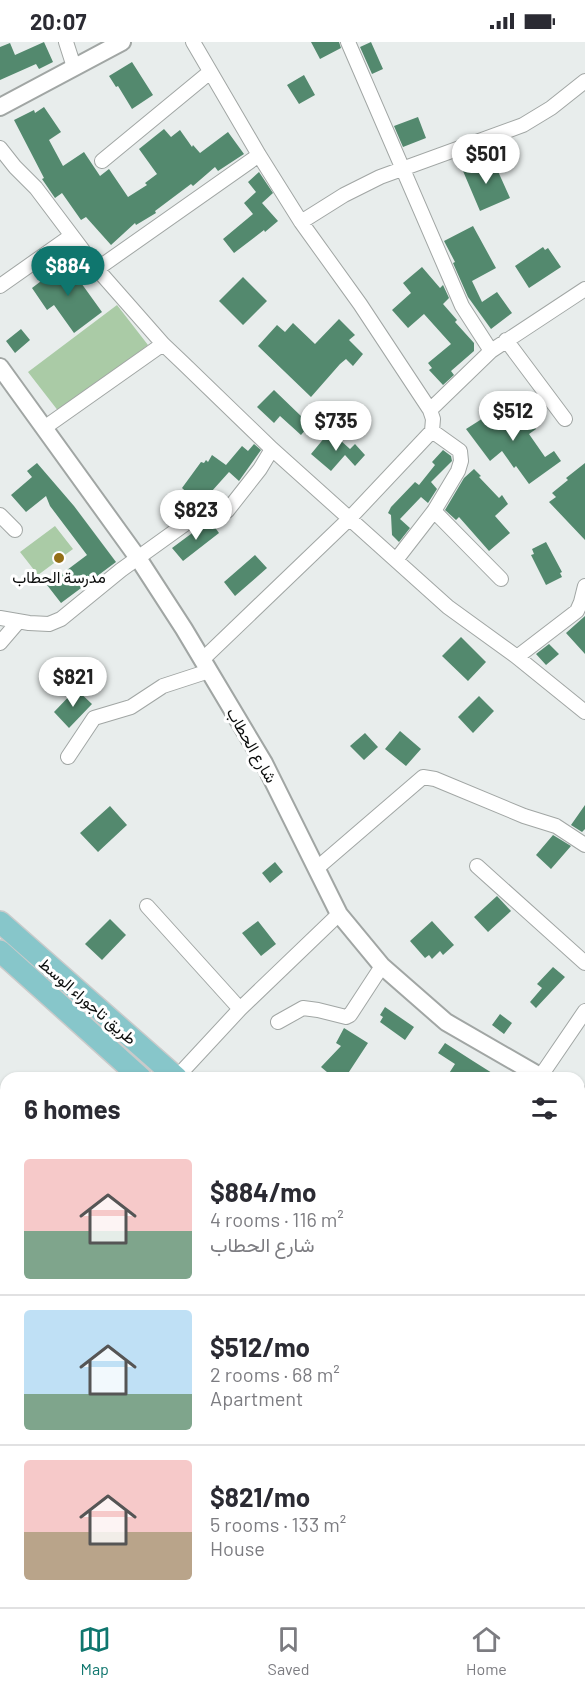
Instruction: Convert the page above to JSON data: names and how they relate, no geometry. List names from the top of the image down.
{
  "streets": {
    "main road": ["طريق تاجوراء الوسط"],
    "street": ["شارع الحطاب"]
  },
  "places": ["مدرسة الحطاب"],
  "page": {
    "status": "20:07",
    "price": [
      "$501",
      "$884",
      "$512",
      "$735",
      "$823",
      "$821"
    ],
    "heading": "6 homes",
    "list": [
      {
        "name": "$884/mo",
        "note": "4 rooms · 116 m² · شارع الحطاب"
      },
      {
        "name": "$512/mo",
        "note": "2 rooms · 68 m² · Apartment"
      },
      {
        "name": "$821/mo",
        "note": "5 rooms · 133 m² · House"
      }
    ],
    "tabs": ["Map", "Saved", "Home"]
  }
}
